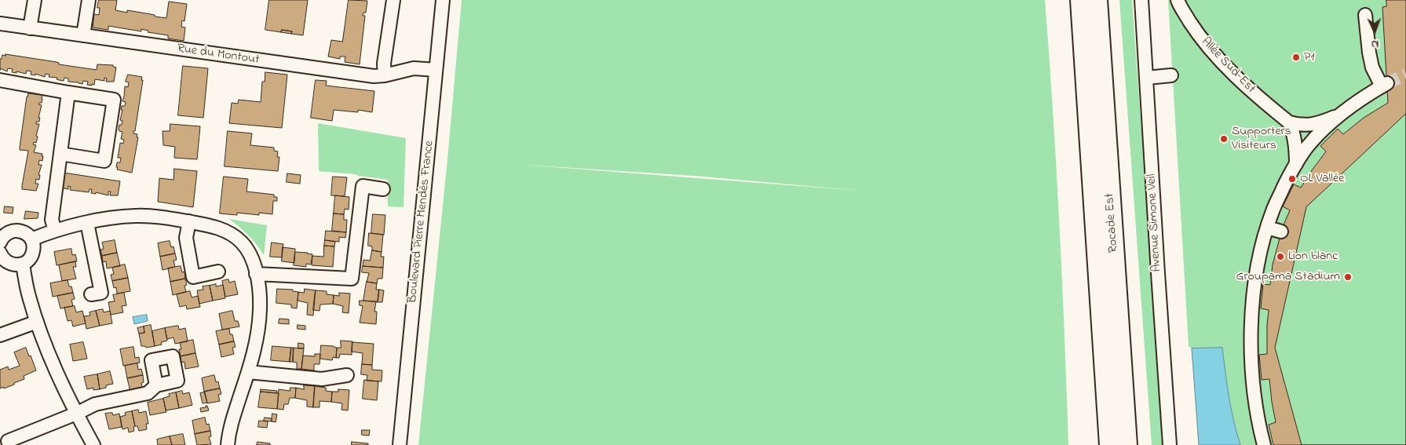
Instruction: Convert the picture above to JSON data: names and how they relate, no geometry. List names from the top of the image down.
{
  "streets": {
    "highway": ["Rocade Est"],
    "street": [
      "Rue du Montout",
      "Allée Sud-Est",
      "Boulevard Pierre Mendès France",
      "Avenue Simone Veil"
    ]
  },
  "crossings": [
    ["Rue du Montout", "Boulevard Pierre Mendès France"]
  ],
  "places": [
    "P1",
    "Supporters Visiteurs",
    "OL Vallée",
    "Lion blanc",
    "Groupama Stadium"
  ],
  "north": "bottom"
}
